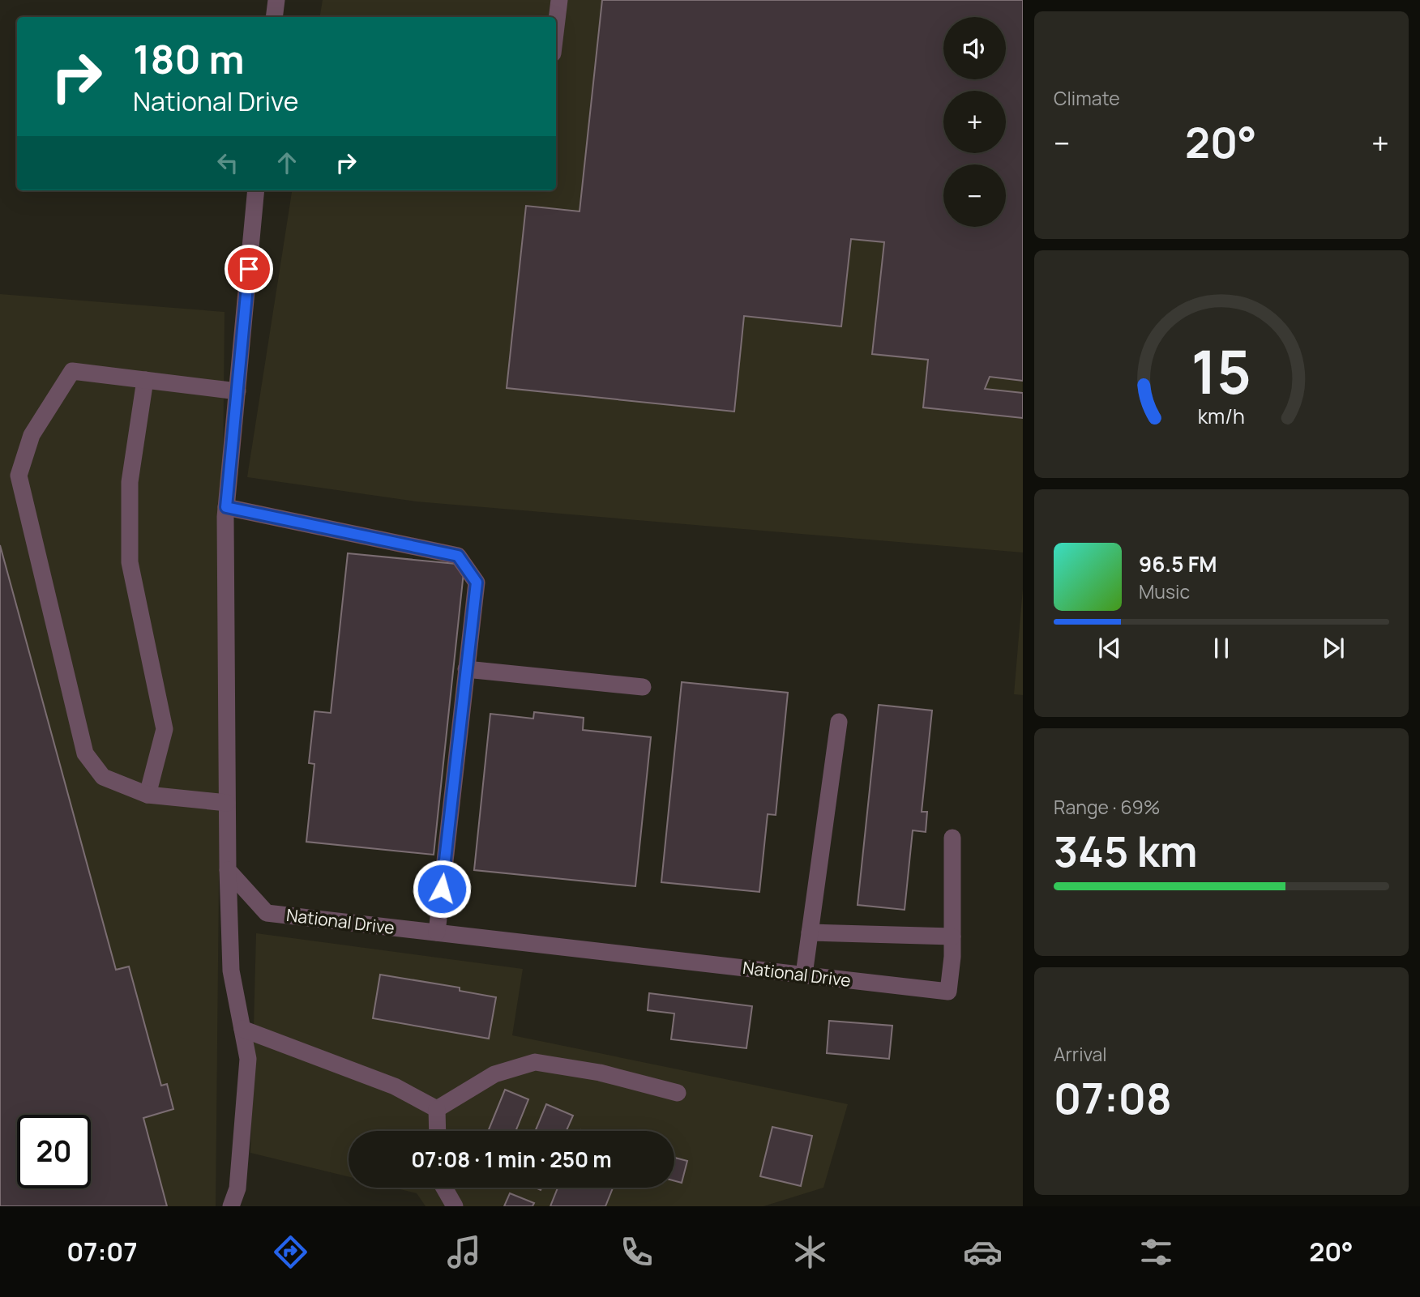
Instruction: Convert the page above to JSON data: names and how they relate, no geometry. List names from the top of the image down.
{
  "streets": {
    "street": ["National Drive"]
  },
  "page": {
    "tile": [
      "Climate",
      ["Range · 69%", "345 km"],
      ["Arrival", "07:08"]
    ],
    "map_buttons": ["+", "−"],
    "turn": ["180 m", "National Drive"],
    "heat": ["−", "20°", "+"],
    "song": ["96.5 FM", "Music"],
    "limit": "20",
    "trip": "07:08 · 1 min · 250 m",
    "tabs": ["07:07", "20°"],
    "gauge": ["15", "km/h"]
  }
}
